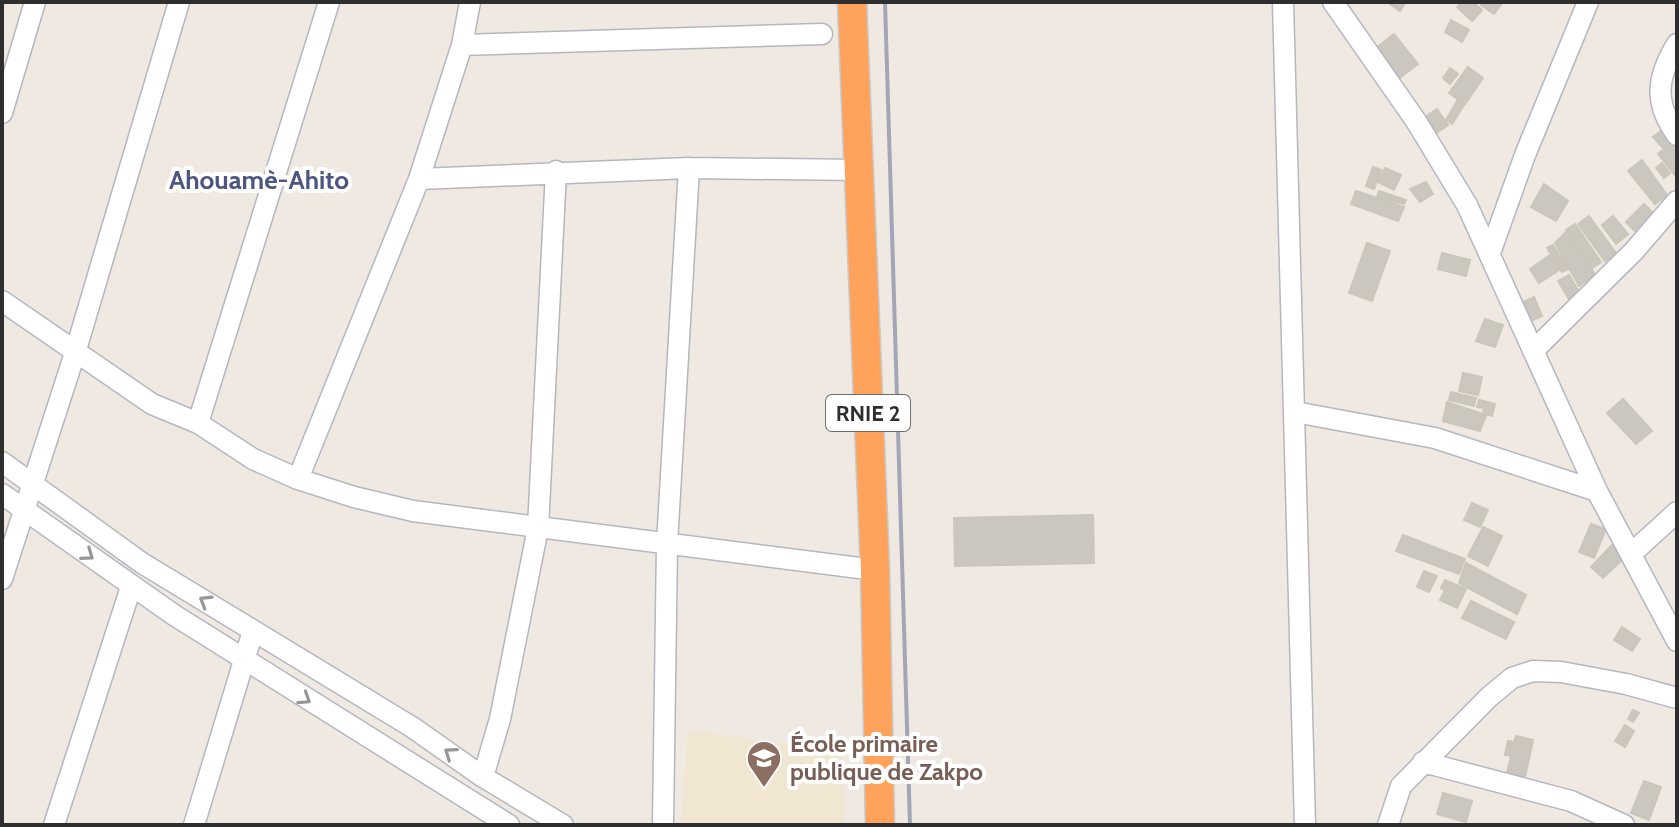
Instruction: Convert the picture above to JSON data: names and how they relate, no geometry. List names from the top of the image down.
{
  "streets": {
    "highway": ["RNIE 2"]
  },
  "districts": ["Ahouamè-Ahito"],
  "places": {
    "school or university": ["École primaire publique de Zakpo"]
  }
}
